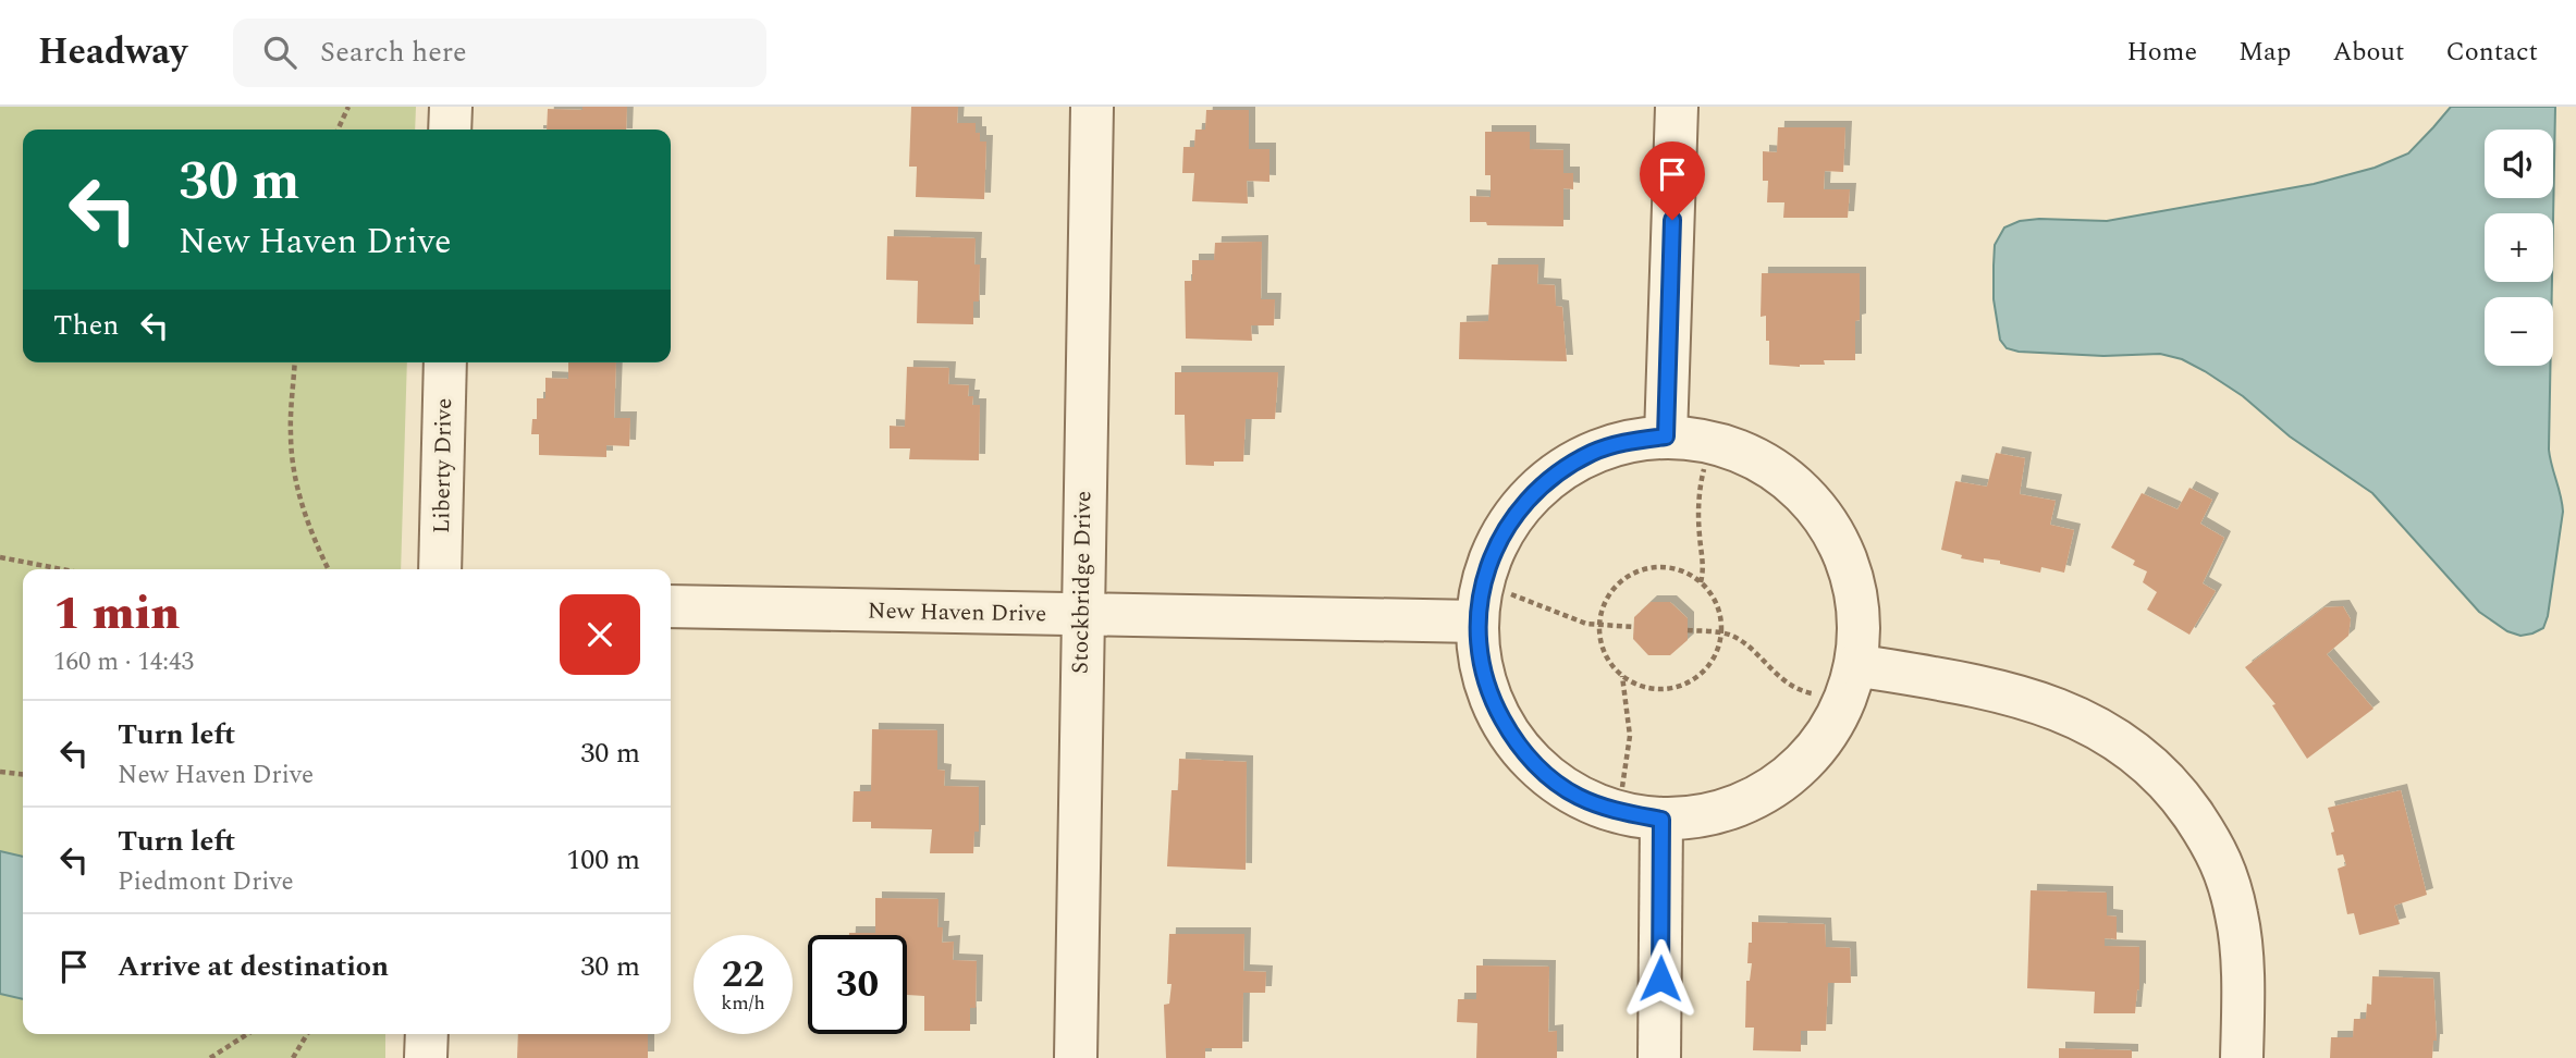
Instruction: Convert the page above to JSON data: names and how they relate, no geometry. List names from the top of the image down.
{
  "streets": {
    "street": ["Liberty Drive", "Stockbridge Drive", "New Haven Drive"]
  },
  "crossings": [
    ["Stockbridge Drive", "New Haven Drive"]
  ],
  "page": {
    "header": "Headway",
    "search": "Search here",
    "nav": [
      "Home",
      "Map",
      "About",
      "Contact"
    ],
    "map_buttons": ["+", "−"],
    "turn": ["30 m", "New Haven Drive"],
    "then": "Then",
    "heading": ["1 min", "160 m · 14:43"],
    "list": [
      {
        "name": "Turn left",
        "note": "New Haven Drive",
        "value": "30 m"
      },
      {
        "name": "Turn left",
        "note": "Piedmont Drive",
        "value": "100 m"
      },
      {
        "name": "Arrive at destination",
        "value": "30 m"
      }
    ],
    "speed": "22 km/h",
    "limit": "30"
  }
}
